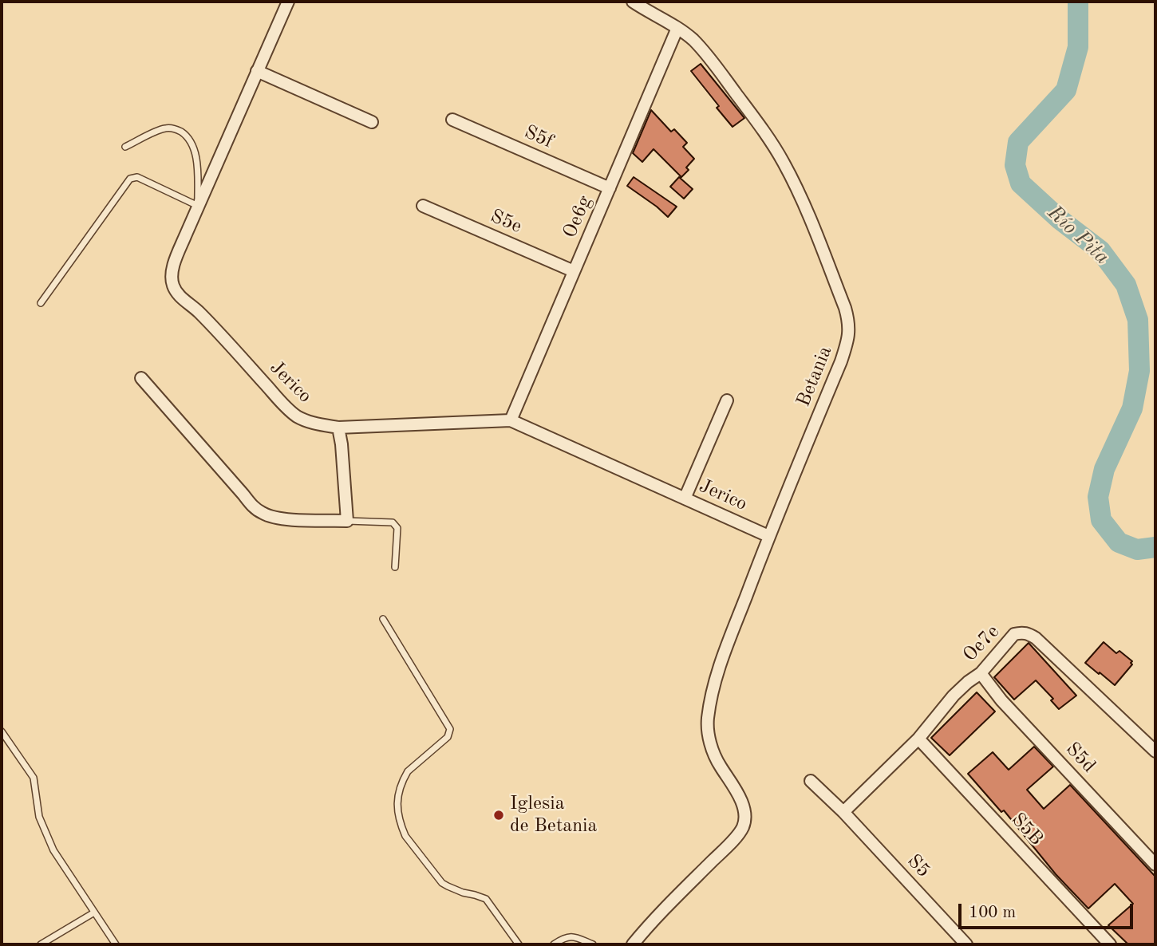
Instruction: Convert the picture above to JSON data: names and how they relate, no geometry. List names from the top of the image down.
{
  "streets": {
    "street": [
      "S5f",
      "Oe6g",
      "S5e",
      "Betania",
      "Jerico",
      "Oe7e",
      "S5d",
      "S5B",
      "S5"
    ]
  },
  "crossings": [
    ["S5f", "Oe6g"],
    ["Oe6g", "S5e"],
    ["Oe6g", "Betania"],
    ["Oe6g", "Jerico"],
    ["Betania", "Jerico"],
    ["Oe7e", "S5d"],
    ["Oe7e", "S5B"],
    ["Oe7e", "S5"]
  ],
  "water": ["Río Pita"],
  "places": ["Iglesia de Betania"],
  "scale_bar": "100 m"
}
